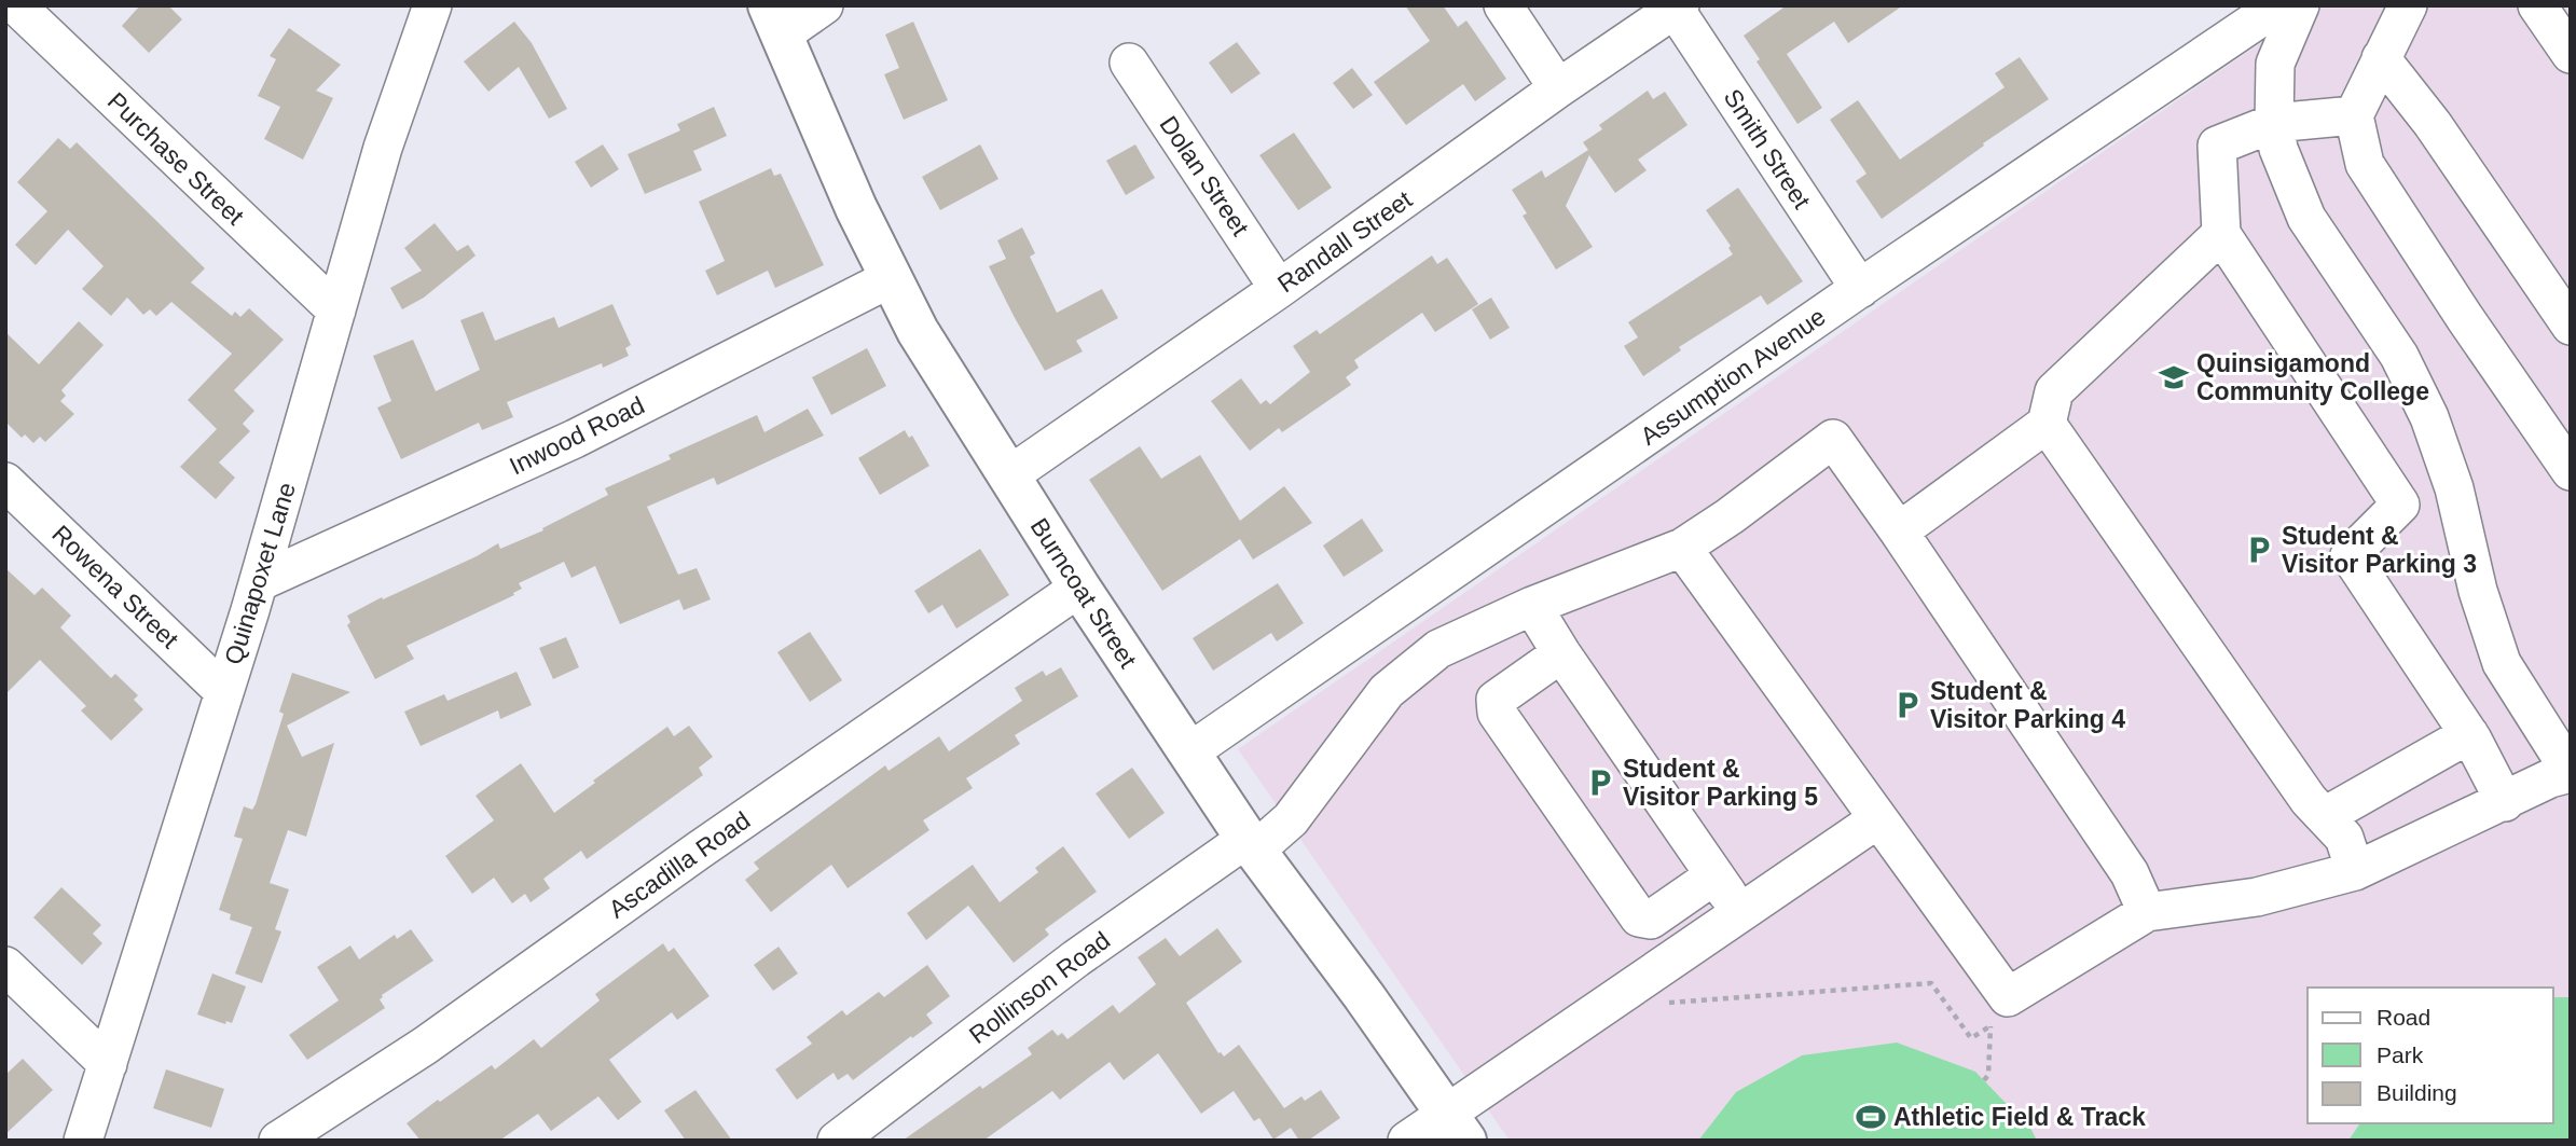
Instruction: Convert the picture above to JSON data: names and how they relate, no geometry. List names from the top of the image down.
{
  "streets": {
    "main road": ["Burncoat Street"],
    "street": [
      "Smith Street",
      "Purchase Street",
      "Dolan Street",
      "Randall Street",
      "Assumption Avenue",
      "Inwood Road",
      "Quinapoxet Lane",
      "Rowena Street",
      "Ascadilla Road",
      "Rollinson Road"
    ]
  },
  "crossings": [
    ["Smith Street", "Randall Street"],
    ["Smith Street", "Assumption Avenue"],
    ["Purchase Street", "Quinapoxet Lane"],
    ["Dolan Street", "Randall Street"],
    ["Randall Street", "Burncoat Street"],
    ["Assumption Avenue", "Burncoat Street"],
    ["Inwood Road", "Quinapoxet Lane"],
    ["Inwood Road", "Burncoat Street"],
    ["Quinapoxet Lane", "Rowena Street"],
    ["Burncoat Street", "Ascadilla Road"],
    ["Burncoat Street", "Rollinson Road"]
  ],
  "places": {
    "school or university": ["Quinsigamond Community College"],
    "parking": ["Student & Visitor Parking 3", "Student & Visitor Parking 4", "Student & Visitor Parking 5"],
    "sports": ["Athletic Field & Track"]
  },
  "legend": ["Road", "Park", "Building"]
}
